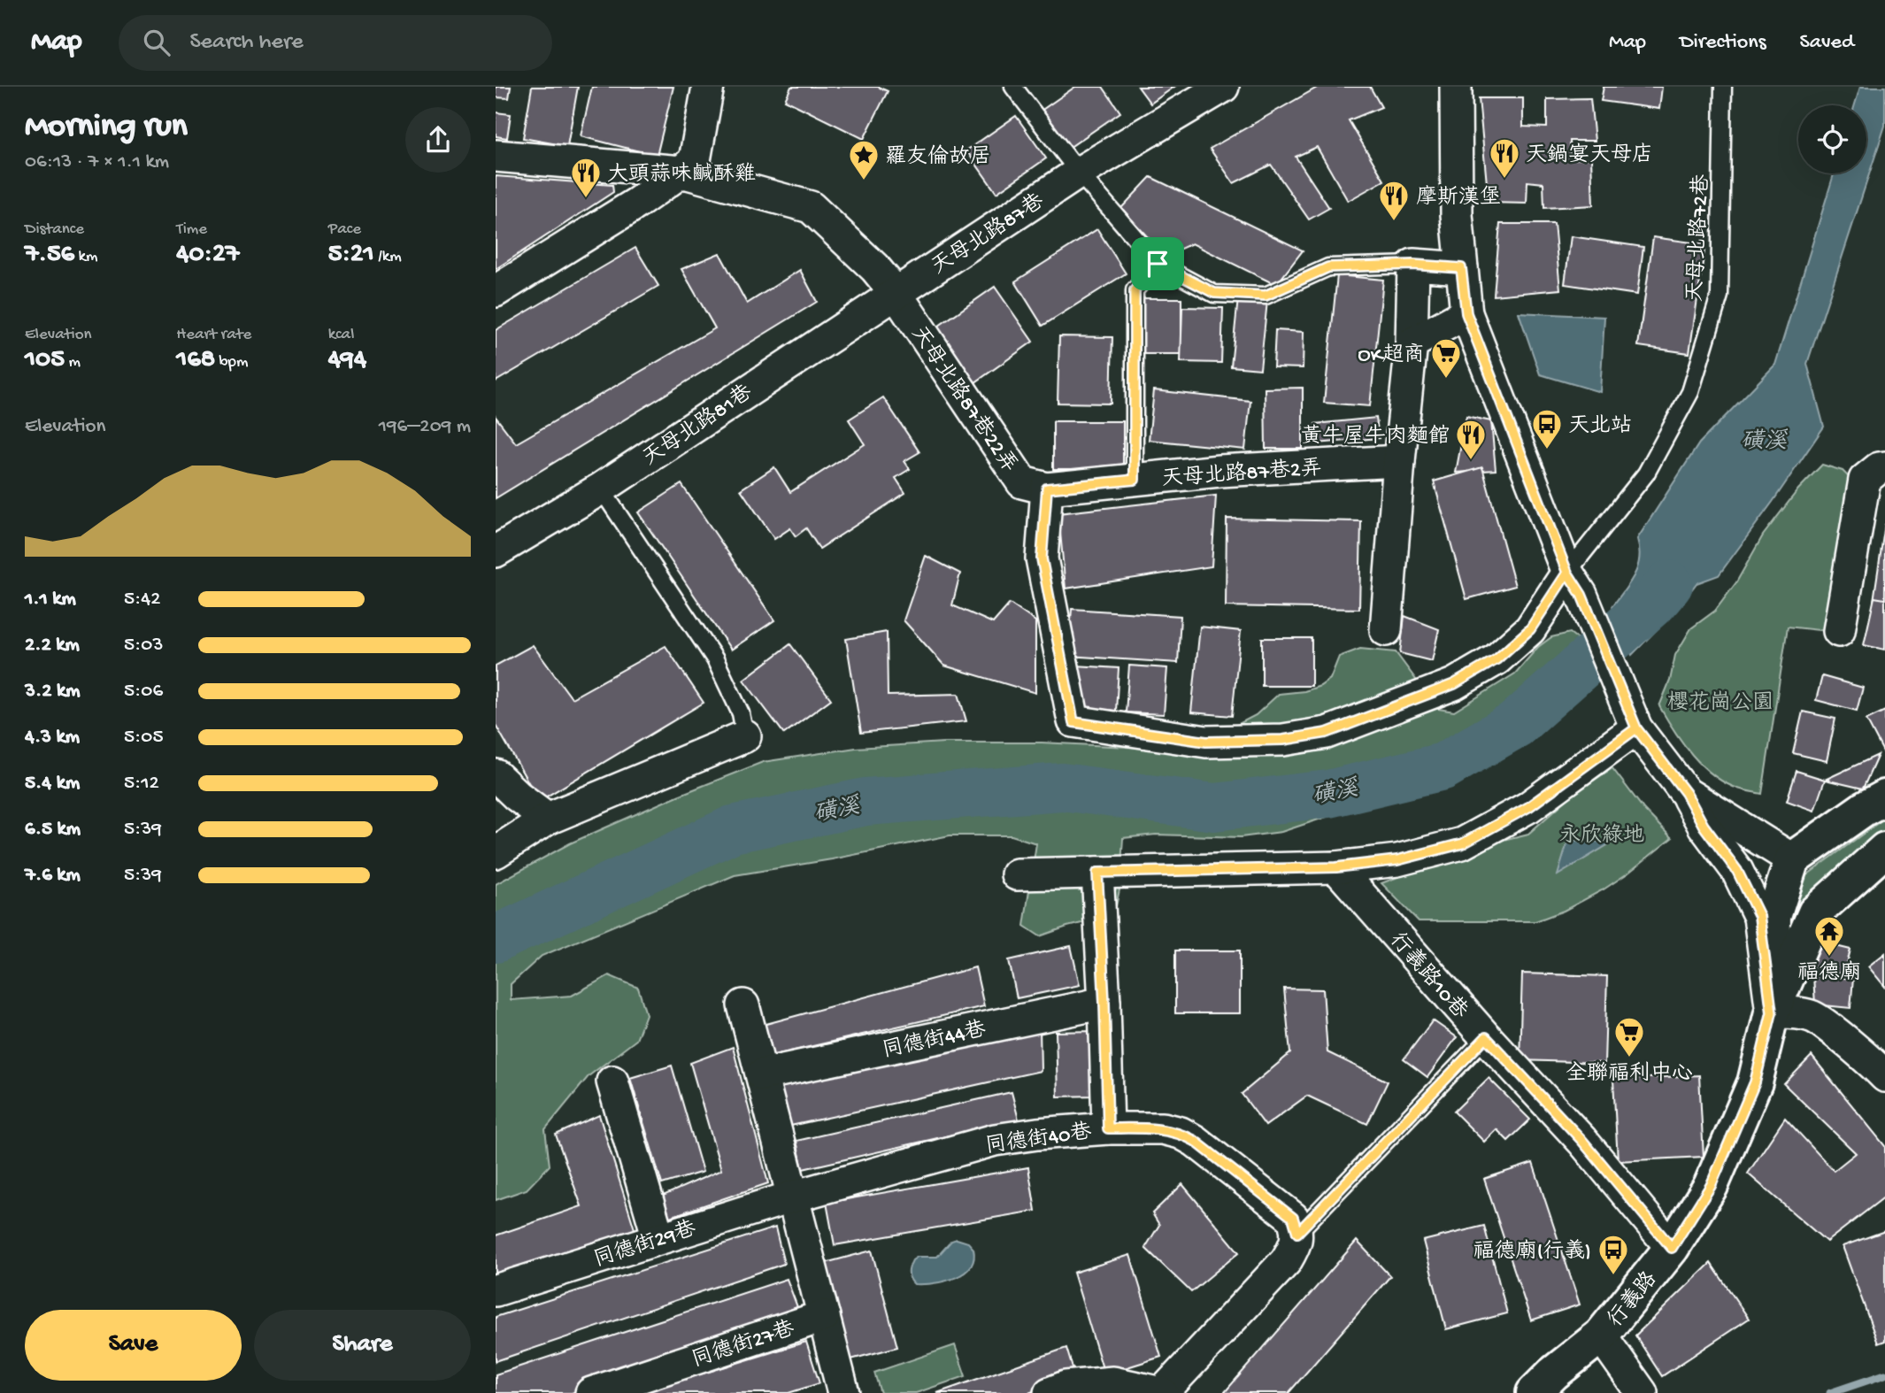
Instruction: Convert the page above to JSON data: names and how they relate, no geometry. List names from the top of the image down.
{
  "streets": {
    "street": [
      "天母北路87巷",
      "天母北路87巷22弄",
      "天母北路81巷",
      "天母北路87巷2弄",
      "行義路10巷",
      "同德街44巷",
      "同德街40巷",
      "同德街29巷",
      "行義路",
      "同德街27巷"
    ],
    "lane": ["天母北路72巷"]
  },
  "crossings": [
    ["天母北路87巷", "天母北路87巷22弄"],
    ["天母北路87巷", "天母北路81巷"],
    ["天母北路87巷22弄", "天母北路81巷"],
    ["天母北路87巷22弄", "天母北路87巷2弄"],
    ["行義路10巷", "行義路"],
    ["同德街40巷", "同德街29巷"]
  ],
  "water": ["磺溪"],
  "parks": ["櫻花崗公園", "永欣綠地"],
  "places": {
    "restaurant": [
      "天鍋宴天母店",
      "大頭蒜味鹹酥雞",
      "摩斯漢堡",
      "黃牛屋牛肉麵館"
    ],
    "place": ["羅友倫故居"],
    "supermarket": ["OK超商", "全聯福利中心"],
    "bus stop": ["天北站", "福德廟(行義)"],
    "temple": ["福德廟"]
  },
  "page": {
    "header": "Map",
    "search": "Search here",
    "nav": ["Map", "Directions", "Saved"],
    "heading": ["Morning run", "06:13 · 7 × 1.1 km"],
    "stats": [
      ["Distance", "7.56 km"],
      ["Time", "40:27"],
      ["Pace", "5:21 /km"],
      ["Elevation", "105 m"],
      ["Heart rate", "168 bpm"],
      ["kcal", "494"]
    ],
    "chart": ["Elevation", "196–209 m"],
    "list": [
      {
        "name": "1.1 km",
        "note": "5:42"
      },
      {
        "name": "2.2 km",
        "note": "5:03"
      },
      {
        "name": "3.2 km",
        "note": "5:06"
      },
      {
        "name": "4.3 km",
        "note": "5:05"
      },
      {
        "name": "5.4 km",
        "note": "5:12"
      },
      {
        "name": "6.5 km",
        "note": "5:39"
      },
      {
        "name": "7.6 km",
        "note": "5:39"
      }
    ],
    "buttons": ["Save", "Share"]
  }
}
